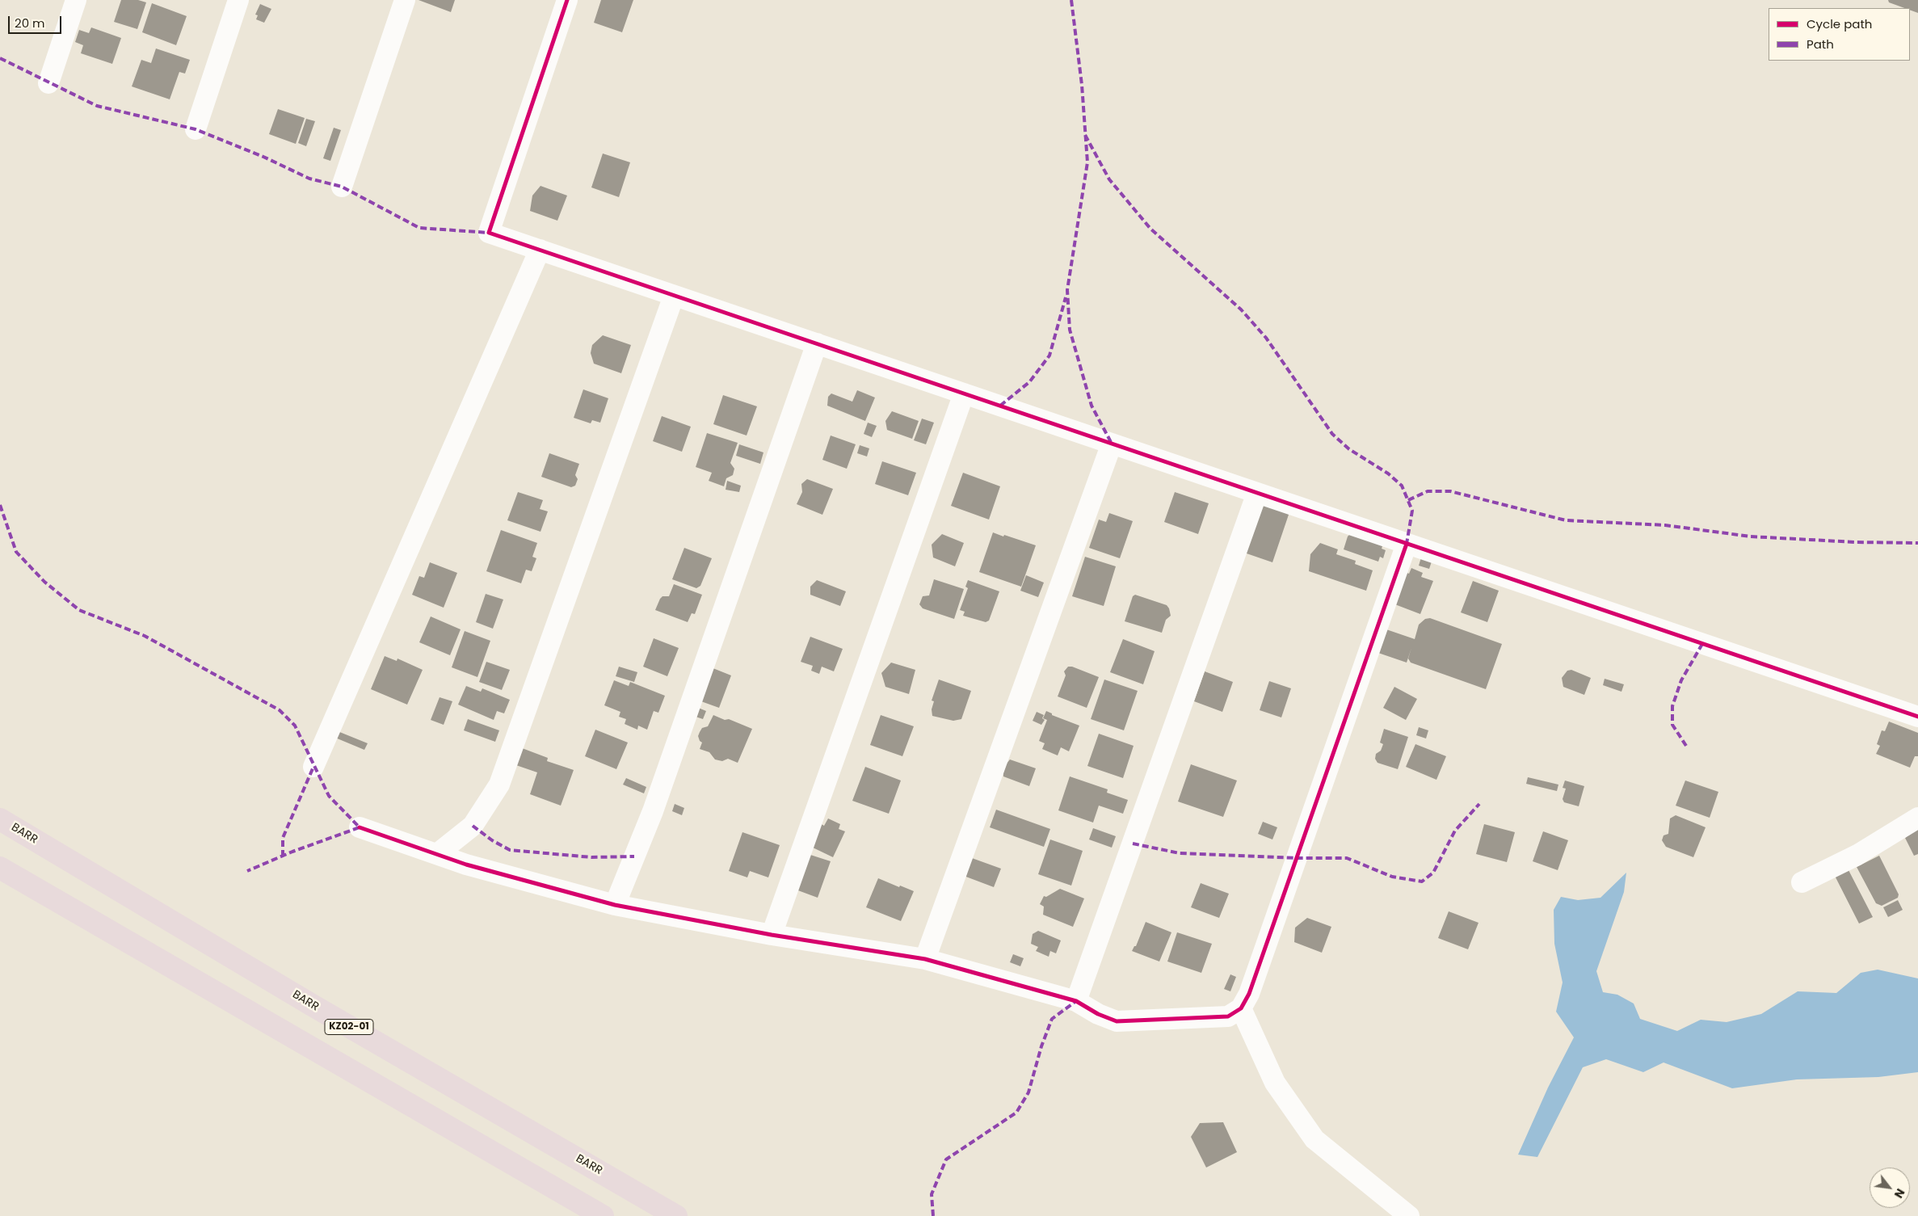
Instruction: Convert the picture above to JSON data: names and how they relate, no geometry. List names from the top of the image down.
{
  "streets": {
    "highway": ["BARR", "KZ02-01"]
  },
  "legend": ["Cycle path", "Path"],
  "scale_bar": "20 m",
  "north": "bottom right"
}
